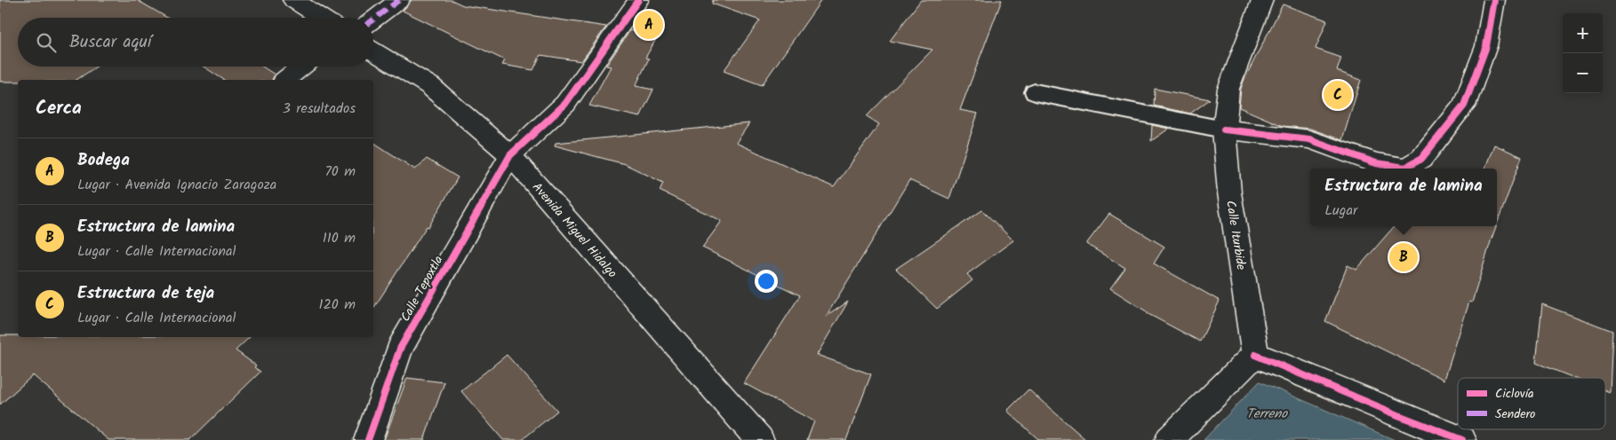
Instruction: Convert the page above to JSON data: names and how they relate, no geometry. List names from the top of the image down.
{
  "streets": {
    "street": ["Avenida Miguel Hidalgo", "Calle Iturbide", "Calle Tepoxtla"]
  },
  "crossings": [
    ["Avenida Miguel Hidalgo", "Calle Tepoxtla"]
  ],
  "water": ["Terreno"],
  "legend": ["Ciclovía", "Sendero"],
  "page": {
    "pins": ["A", "C", "B"],
    "map_buttons": ["+", "−"],
    "search": "Buscar aquí",
    "heading": ["Cerca", "3 resultados"],
    "list": [
      {
        "mark": "A",
        "name": "Bodega",
        "note": "Lugar · Avenida Ignacio Zaragoza",
        "value": "70 m"
      },
      {
        "mark": "B",
        "name": "Estructura de lamina",
        "note": "Lugar · Calle Internacional",
        "value": "110 m"
      },
      {
        "mark": "C",
        "name": "Estructura de teja",
        "note": "Lugar · Calle Internacional",
        "value": "120 m"
      }
    ],
    "popup": ["Estructura de lamina", "Lugar"]
  }
}
